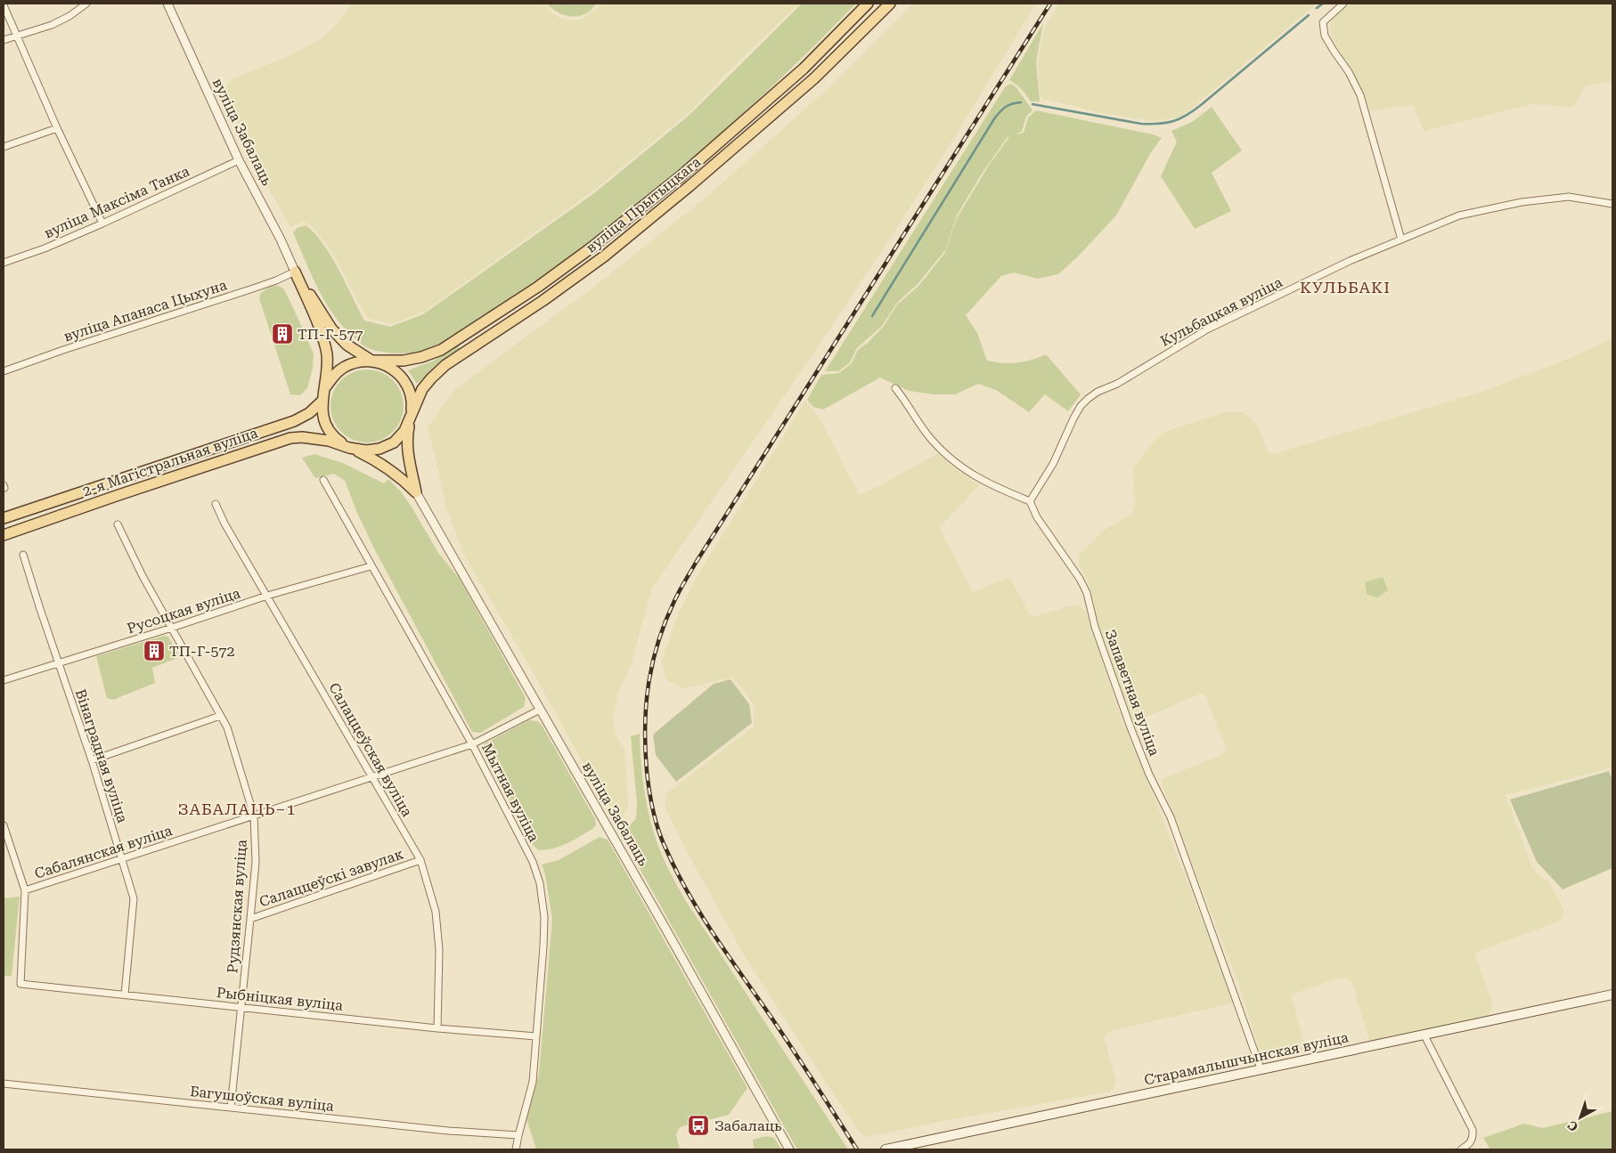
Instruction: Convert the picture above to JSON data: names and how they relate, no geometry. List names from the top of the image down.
{
  "streets": {
    "main road": ["вуліца Прытыцкага", "2-я Магістральная вуліца", "Старамалышчынская вуліца"],
    "street": [
      "вуліца Забалаць",
      "вуліца Максіма Танка",
      "вуліца Апанаса Цыхуна",
      "Кульбацкая вуліца",
      "Русоцкая вуліца",
      "Запаветная вуліца",
      "Салаццеўская вуліца",
      "Вінаградная вуліца",
      "Мытная вуліца",
      "Сабалянская вуліца",
      "Салаццеўскі завулак",
      "Рудзянская вуліца",
      "Рыбніцкая вуліца",
      "Багушоўская вуліца"
    ]
  },
  "crossings": [
    ["вуліца Забалаць", "вуліца Максіма Танка"],
    ["вуліца Забалаць", "вуліца Апанаса Цыхуна"],
    ["вуліца Забалаць", "Сабалянская вуліца"],
    ["вуліца Прытыцкага", "2-я Магістральная вуліца"],
    ["Кульбацкая вуліца", "Запаветная вуліца"],
    ["Русоцкая вуліца", "Салаццеўская вуліца"],
    ["Русоцкая вуліца", "Вінаградная вуліца"],
    ["Русоцкая вуліца", "Мытная вуліца"],
    ["Русоцкая вуліца", "Рудзянская вуліца"],
    ["Запаветная вуліца", "Старамалышчынская вуліца"],
    ["Салаццеўская вуліца", "Сабалянская вуліца"],
    ["Салаццеўская вуліца", "Салаццеўскі завулак"],
    ["Салаццеўская вуліца", "Рыбніцкая вуліца"],
    ["Вінаградная вуліца", "Сабалянская вуліца"],
    ["Вінаградная вуліца", "Рыбніцкая вуліца"],
    ["Мытная вуліца", "Сабалянская вуліца"],
    ["Мытная вуліца", "Рыбніцкая вуліца"],
    ["Мытная вуліца", "Багушоўская вуліца"],
    ["Сабалянская вуліца", "Рудзянская вуліца"],
    ["Сабалянская вуліца", "Рыбніцкая вуліца"],
    ["Салаццеўскі завулак", "Рудзянская вуліца"],
    ["Рудзянская вуліца", "Рыбніцкая вуліца"],
    ["Рудзянская вуліца", "Багушоўская вуліца"]
  ],
  "districts": ["КУЛЬБАКІ", "ЗАБАЛАЦЬ–1"],
  "places": {
    "building": ["ТП-Г-577", "ТП-Г-572"],
    "bus stop": ["Забалаць"]
  },
  "north": "bottom left"
}
